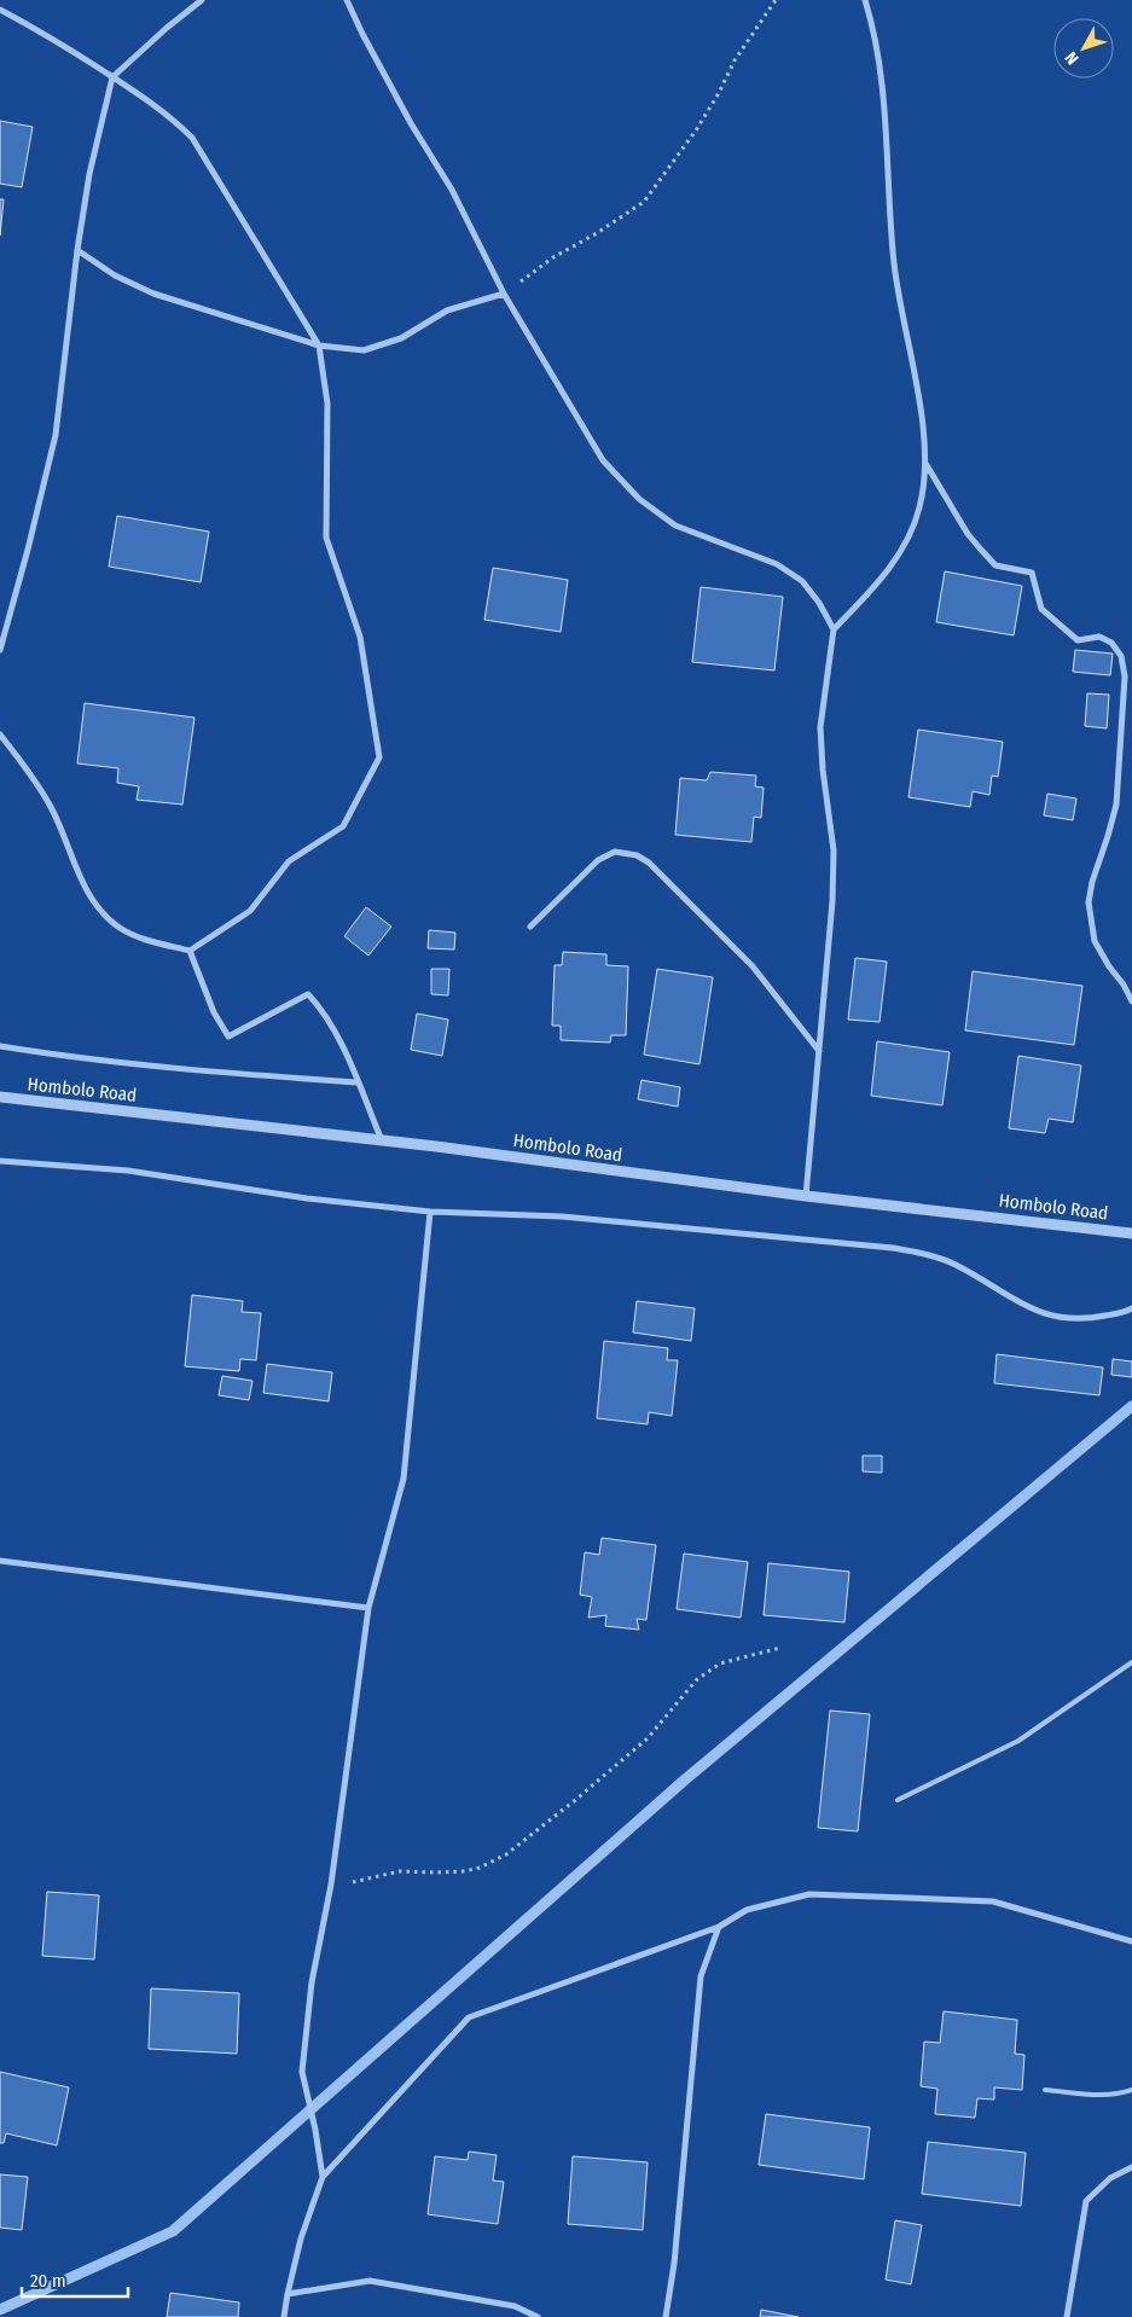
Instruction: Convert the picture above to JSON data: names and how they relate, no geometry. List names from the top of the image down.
{
  "streets": {
    "street": ["Hombolo Road"]
  },
  "scale_bar": "20 m",
  "north": "bottom left"
}
